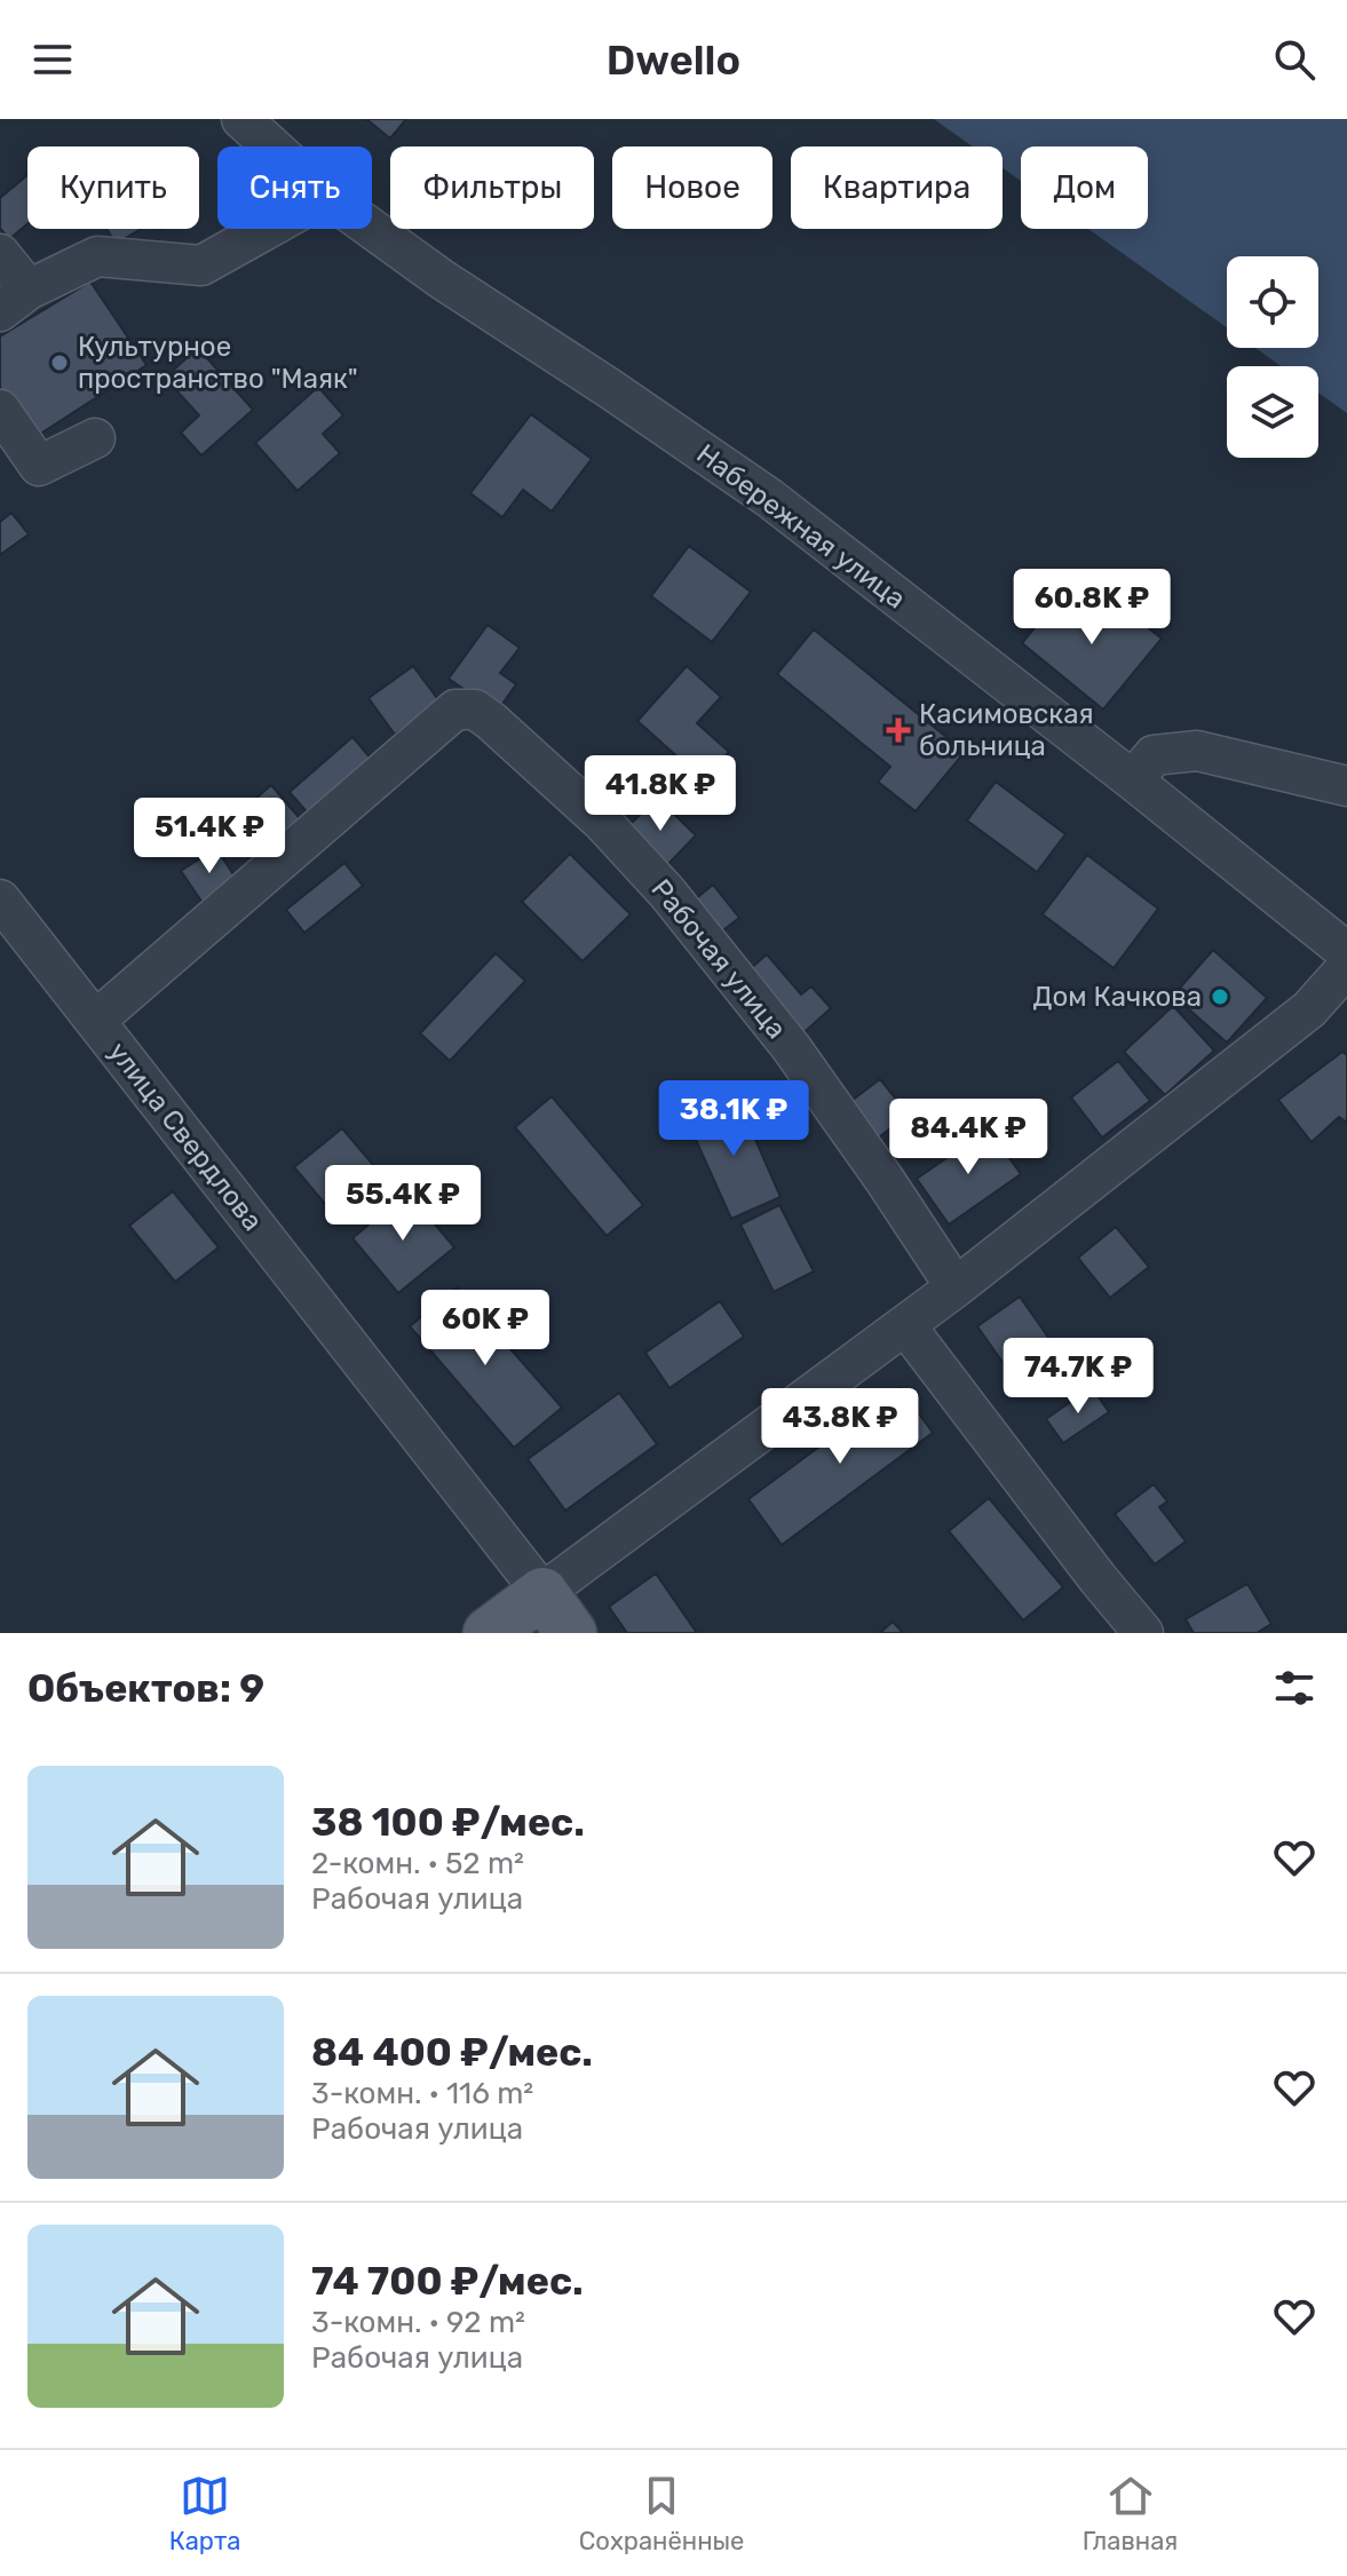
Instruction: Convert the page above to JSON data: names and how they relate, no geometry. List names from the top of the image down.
{
  "streets": {
    "main road": ["улица Свердлова"],
    "street": ["Набережная улица", "Рабочая улица"]
  },
  "crossings": [
    ["Рабочая улица", "улица Свердлова"]
  ],
  "places": {
    "other": ["Культурное пространство \"Маяк\"", "Дом Качкова"],
    "health": ["Касимовская больница"]
  },
  "page": {
    "header": "Dwello",
    "chip": [
      "Купить",
      "Снять",
      "Фильтры",
      "Новое",
      "Квартира",
      "Дом"
    ],
    "price": [
      "60.8K ₽",
      "41.8K ₽",
      "51.4K ₽",
      "38.1K ₽",
      "84.4K ₽",
      "55.4K ₽",
      "60K ₽",
      "74.7K ₽",
      "43.8K ₽"
    ],
    "heading": "Объектов: 9",
    "list": [
      {
        "name": "38 100 ₽/мес.",
        "note": "2-комн. · 52 m² · Рабочая улица"
      },
      {
        "name": "84 400 ₽/мес.",
        "note": "3-комн. · 116 m² · Рабочая улица"
      },
      {
        "name": "74 700 ₽/мес.",
        "note": "3-комн. · 92 m² · Рабочая улица"
      }
    ],
    "tabs": ["Карта", "Сохранённые", "Главная"]
  }
}
